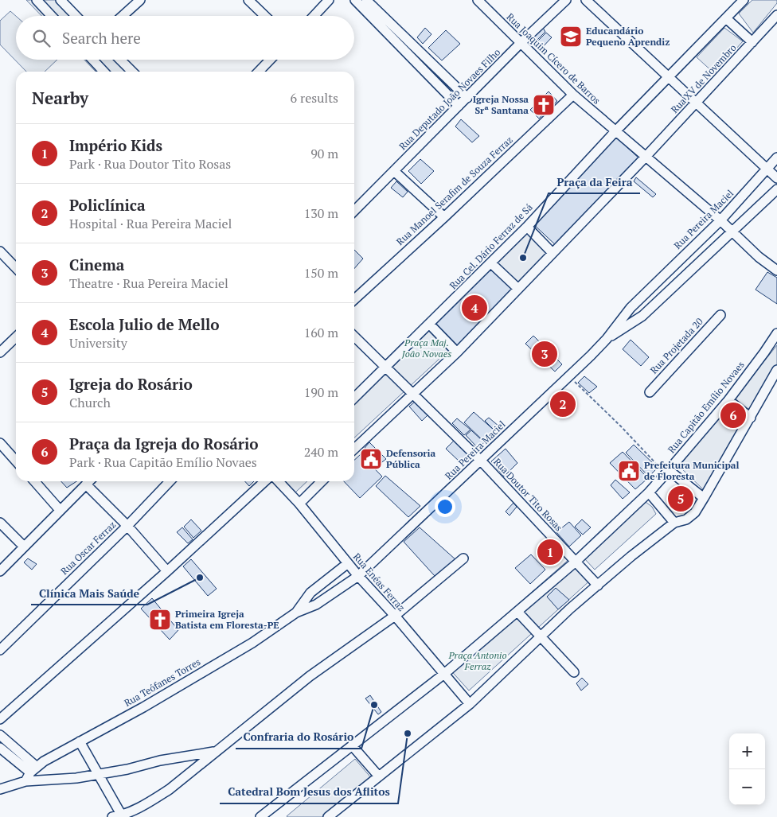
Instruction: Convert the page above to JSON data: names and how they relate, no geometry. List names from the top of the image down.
{
  "streets": {
    "street": [
      "Rua Joaquim Cícero de Barros",
      "Rua XV de Novembro",
      "Rua Deputado João Novaes Filho",
      "Rua Manoel Serafim de Souza Ferraz",
      "Rua Pereira Maciel",
      "Rua Cel. Dário Ferraz de Sá",
      "Rua Projetada 20",
      "Rua Capitão Emílio Novaes",
      "Rua Doutor Tito Rosas",
      "Rua Oscar Ferraz",
      "Rua Enéas Ferraz",
      "Rua Teófanes Torres"
    ]
  },
  "crossings": [
    ["Rua Joaquim Cícero de Barros", "Rua XV de Novembro"],
    ["Rua Joaquim Cícero de Barros", "Rua Deputado João Novaes Filho"],
    ["Rua Joaquim Cícero de Barros", "Rua Manoel Serafim de Souza Ferraz"],
    ["Rua Joaquim Cícero de Barros", "Rua Pereira Maciel"],
    ["Rua Joaquim Cícero de Barros", "Rua Cel. Dário Ferraz de Sá"],
    ["Rua Pereira Maciel", "Rua Doutor Tito Rosas"],
    ["Rua Pereira Maciel", "Rua Enéas Ferraz"],
    ["Rua Pereira Maciel", "Rua Teófanes Torres"],
    ["Rua Cel. Dário Ferraz de Sá", "Rua Doutor Tito Rosas"],
    ["Rua Capitão Emílio Novaes", "Rua Doutor Tito Rosas"],
    ["Rua Capitão Emílio Novaes", "Rua Enéas Ferraz"]
  ],
  "parks": ["Praça Maj. João Novaes", "Praça Antonio Ferraz"],
  "places": {
    "school or university": ["Educandário Pequeno Aprendiz"],
    "church": ["Igreja Nossa Srª Santana", "Primeira Igreja Batista em Floresta-PE"],
    "other": [
      "Praça da Feira",
      "Clínica Mais Saúde",
      "Confraria do Rosário",
      "Catedral Bom Jesus dos Aflitos"
    ],
    "public building": ["Defensoria Pública", "Prefeitura Municipal de Floresta"]
  },
  "page": {
    "search": "Search here",
    "heading": ["Nearby", "6 results"],
    "list": [
      {
        "mark": "1",
        "name": "Império Kids",
        "note": "Park · Rua Doutor Tito Rosas",
        "value": "90 m"
      },
      {
        "mark": "2",
        "name": "Policlínica",
        "note": "Hospital · Rua Pereira Maciel",
        "value": "130 m"
      },
      {
        "mark": "3",
        "name": "Cinema",
        "note": "Theatre · Rua Pereira Maciel",
        "value": "150 m"
      },
      {
        "mark": "4",
        "name": "Escola Julio de Mello",
        "note": "University",
        "value": "160 m"
      },
      {
        "mark": "5",
        "name": "Igreja do Rosário",
        "note": "Church",
        "value": "190 m"
      },
      {
        "mark": "6",
        "name": "Praça da Igreja do Rosário",
        "note": "Park · Rua Capitão Emílio Novaes",
        "value": "240 m"
      }
    ],
    "pins": [
      "4",
      "3",
      "2",
      "6",
      "5",
      "1"
    ],
    "map_buttons": ["+", "−"]
  }
}
